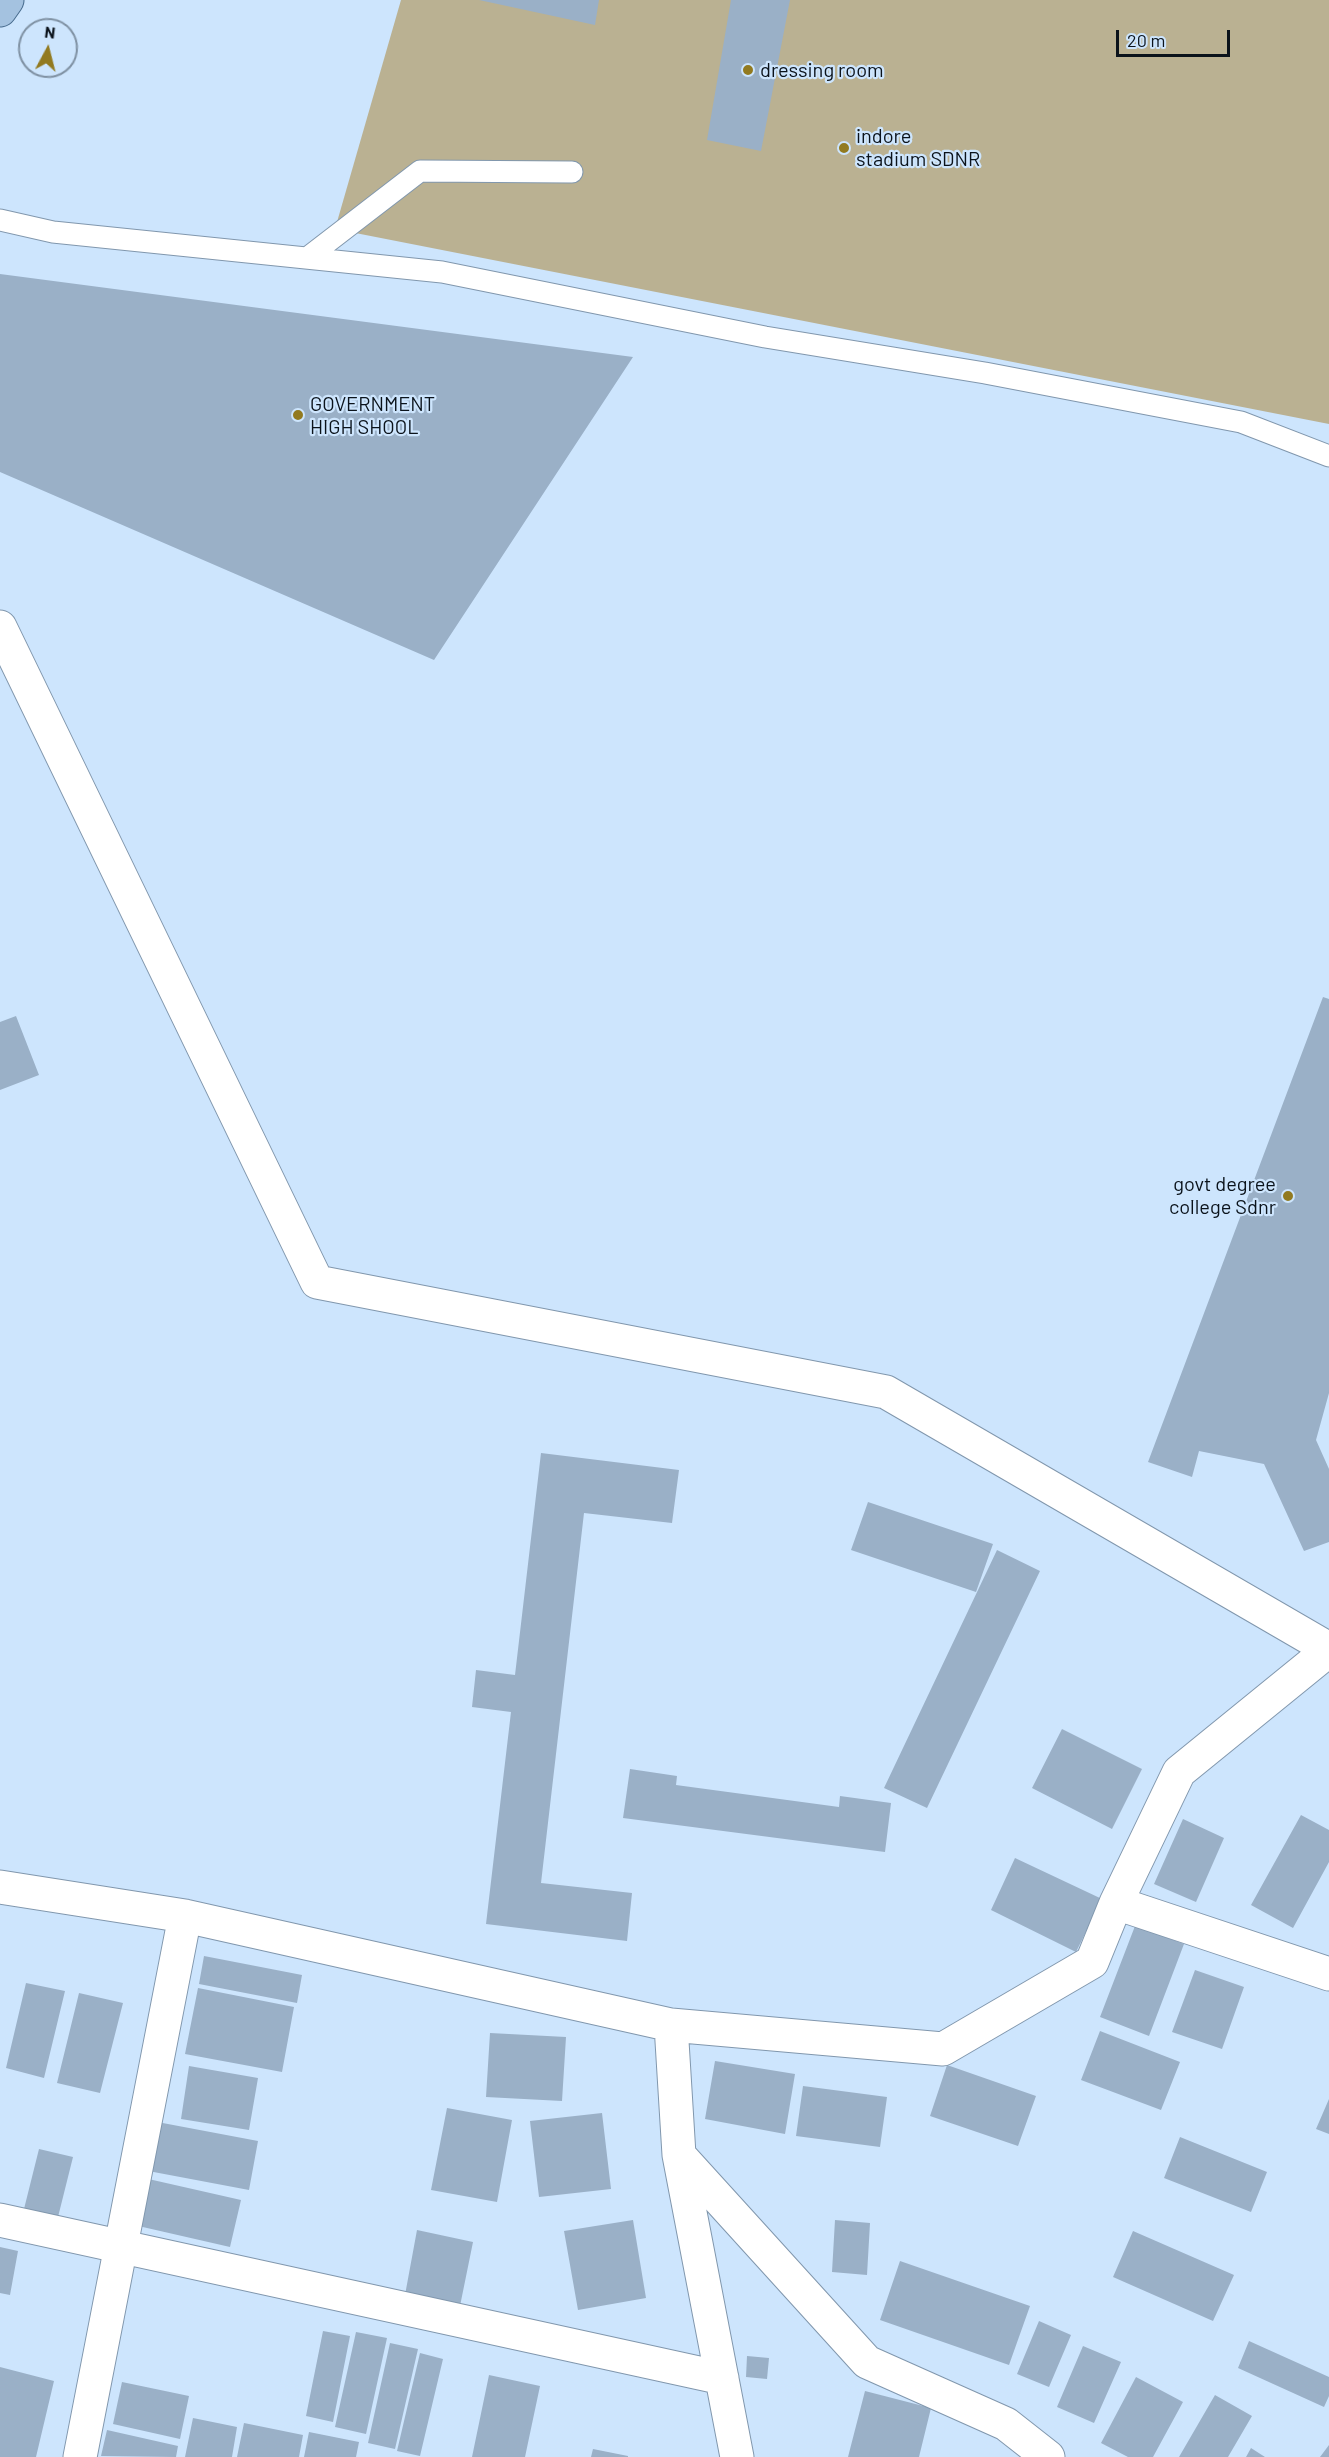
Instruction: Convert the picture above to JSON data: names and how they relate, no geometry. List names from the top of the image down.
{
  "places": [
    "dressing room",
    "indore stadium SDNR",
    "GOVERNMENT HIGH SHOOL",
    "govt degree college Sdnr"
  ],
  "scale_bar": "20 m",
  "north": "top"
}
